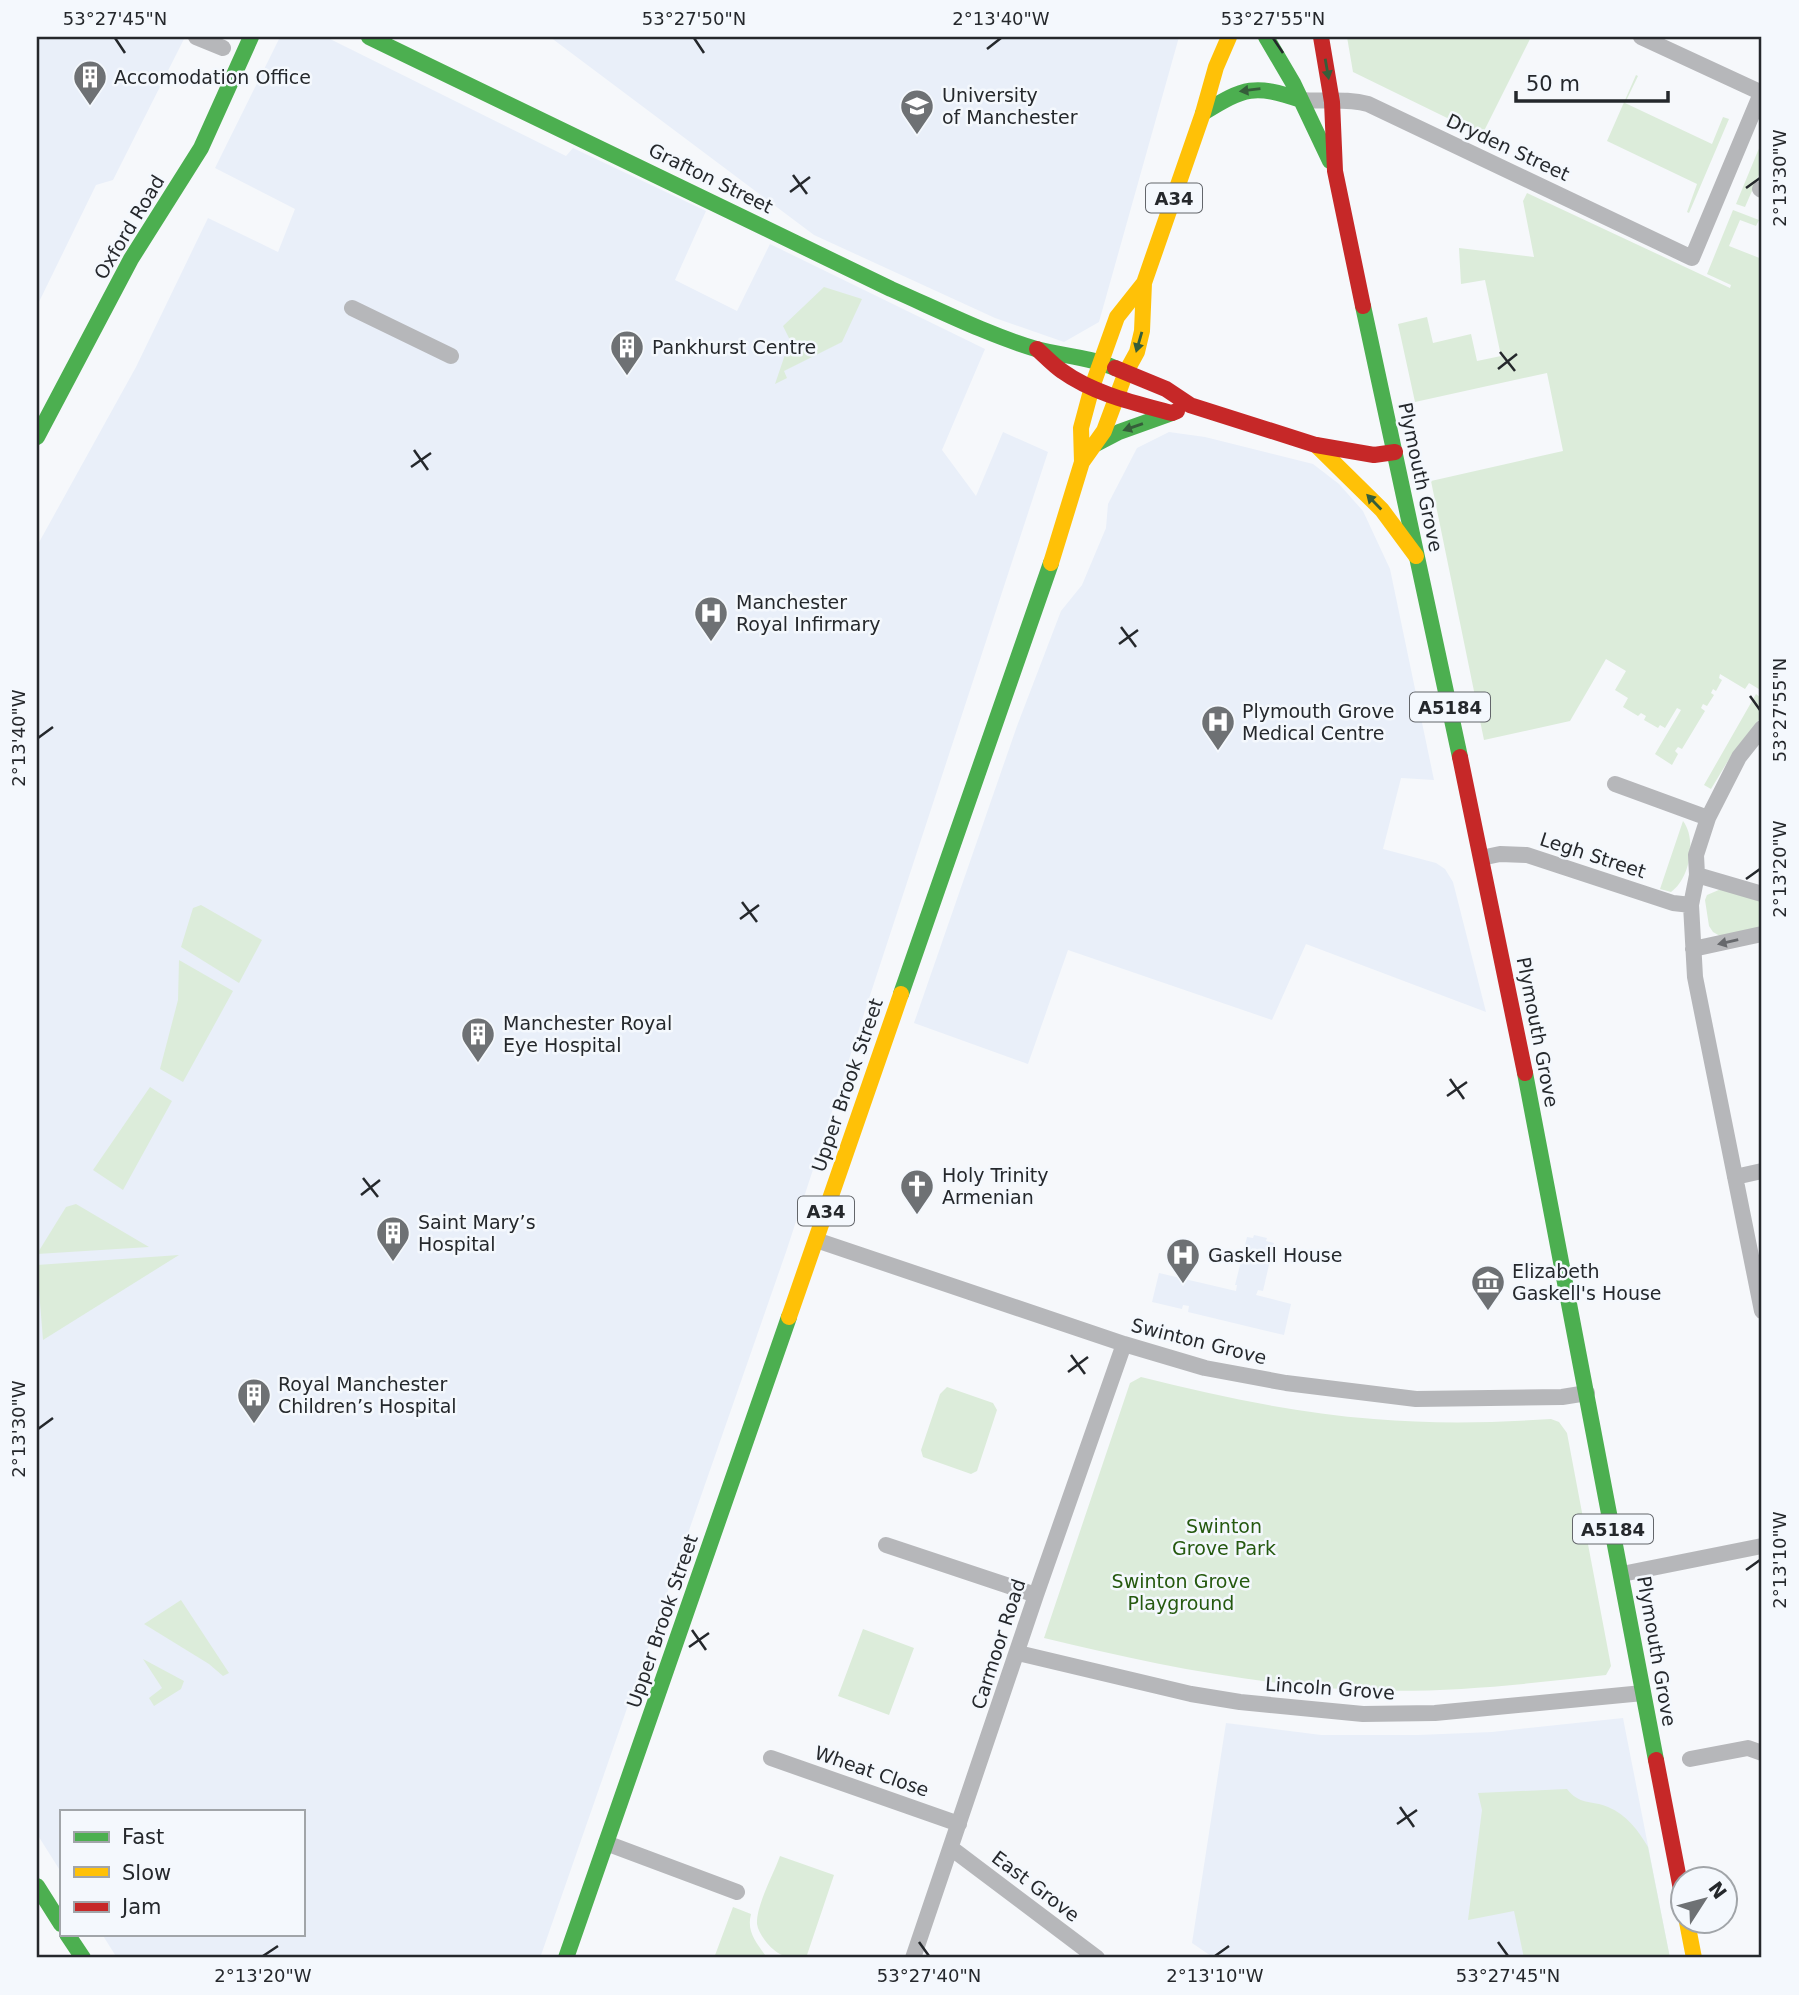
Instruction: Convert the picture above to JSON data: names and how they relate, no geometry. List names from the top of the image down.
{
  "streets": {
    "main road": [
      "Grafton Street",
      "A34",
      "Oxford Road",
      "Plymouth Grove",
      "A5184",
      "Upper Brook Street"
    ],
    "street": [
      "Dryden Street",
      "Legh Street",
      "Swinton Grove",
      "Carmoor Road",
      "Lincoln Grove",
      "Wheat Close",
      "East Grove"
    ]
  },
  "crossings": [
    ["Dryden Street", "Plymouth Grove"],
    ["Grafton Street", "Plymouth Grove"],
    ["Grafton Street", "Upper Brook Street"],
    ["Plymouth Grove", "Legh Street"],
    ["Plymouth Grove", "Swinton Grove"],
    ["Plymouth Grove", "Lincoln Grove"],
    ["Upper Brook Street", "Swinton Grove"],
    ["Swinton Grove", "Carmoor Road"],
    ["Carmoor Road", "Lincoln Grove"],
    ["Carmoor Road", "Wheat Close"],
    ["Carmoor Road", "East Grove"]
  ],
  "parks": ["Swinton Grove Park", "Swinton Grove Playground"],
  "places": {
    "building": [
      "Accomodation Office",
      "Pankhurst Centre",
      "Manchester Royal Eye Hospital",
      "Saint Mary’s Hospital",
      "Royal Manchester Children’s Hospital"
    ],
    "school or university": ["University of Manchester"],
    "hospital": ["Manchester Royal Infirmary", "Plymouth Grove Medical Centre", "Gaskell House"],
    "church": ["Holy Trinity Armenian"],
    "museum": ["Elizabeth Gaskell's House"]
  },
  "legend": ["Fast", "Slow", "Jam"],
  "scale_bar": "50 m",
  "north": "top right",
  "coordinates": [
    "53°27'45\"N",
    "53°27'50\"N",
    "2°13'40\"W",
    "53°27'55\"N",
    "2°13'30\"W",
    "2°13'20\"W",
    "2°13'10\"W",
    "53°27'40\"N"
  ]
}
